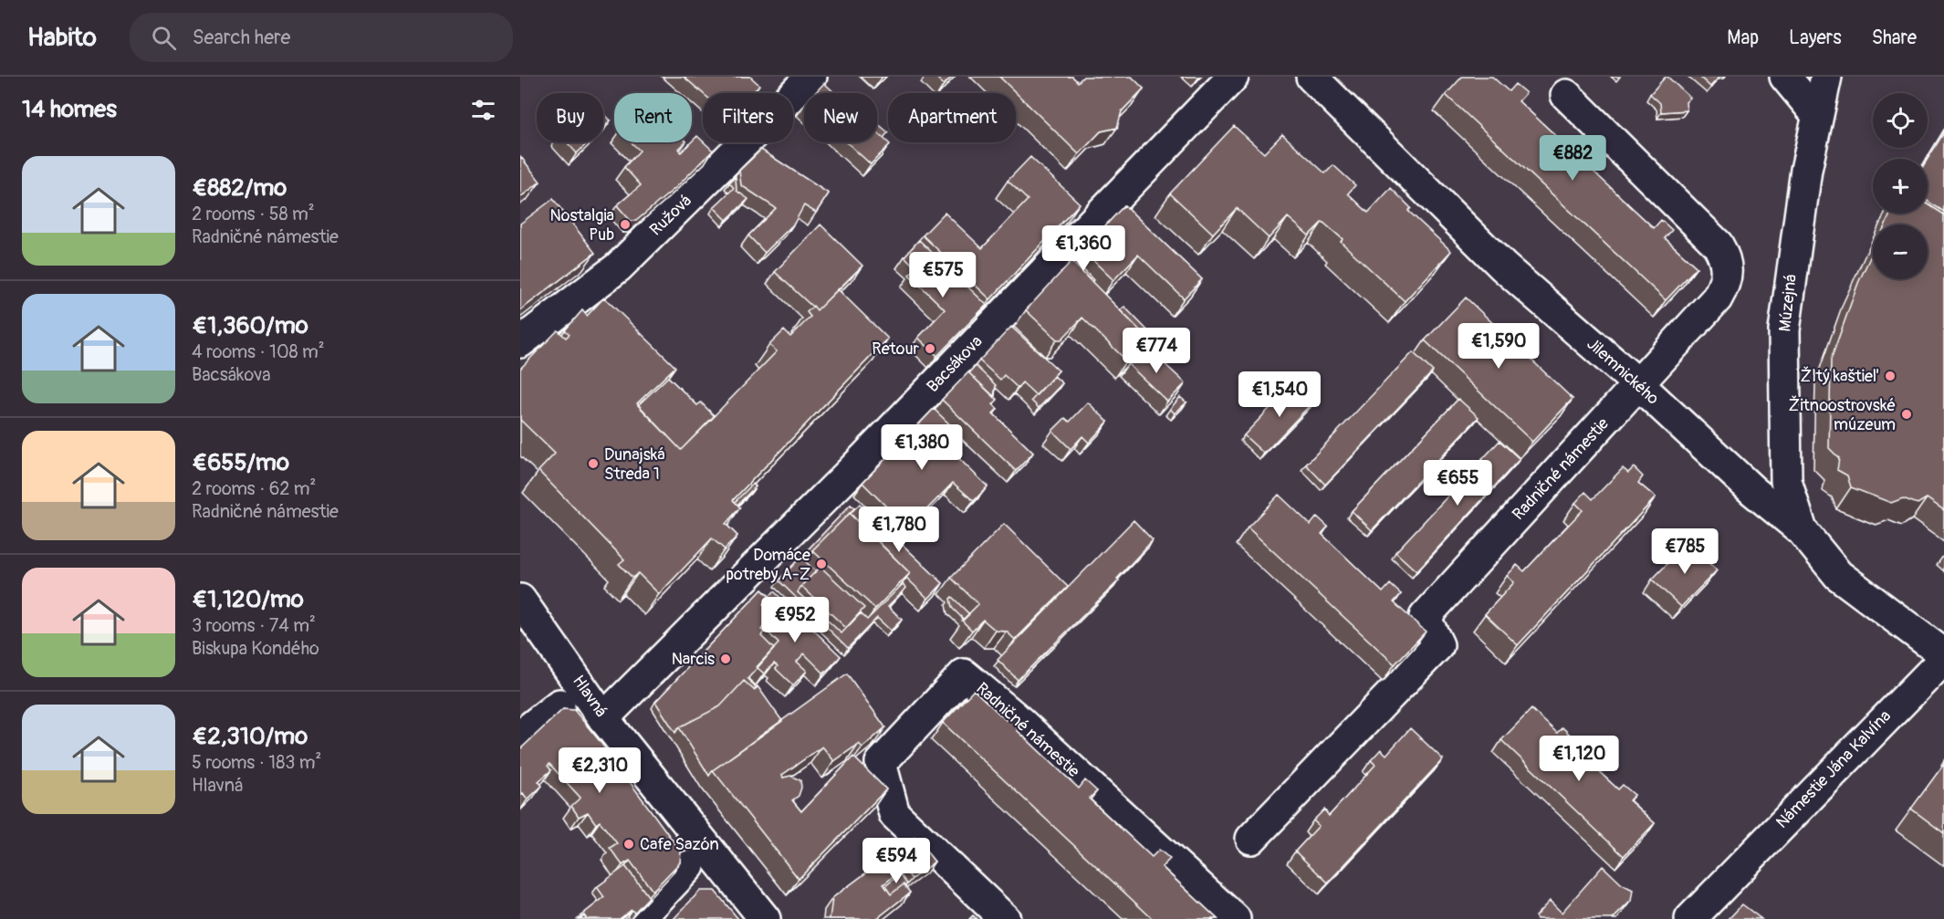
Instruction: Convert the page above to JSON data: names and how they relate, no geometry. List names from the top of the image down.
{
  "streets": {
    "street": [
      "Ružová",
      "Múzejná",
      "Bacsákova",
      "Jilemnického",
      "Radničné námestie",
      "Hlavná",
      "Námestie Jána Kalvína"
    ]
  },
  "crossings": [
    ["Múzejná", "Jilemnického"],
    ["Bacsákova", "Hlavná"],
    ["Jilemnického", "Radničné námestie"]
  ],
  "places": [
    "Nostalgia Pub",
    "Retour",
    "Žltý kaštieľ",
    "Žitnoostrovské múzeum",
    "Dunajská Streda 1",
    "Domáce potreby A-Z",
    "Narcis",
    "Cafe Sazón"
  ],
  "page": {
    "header": "Habito",
    "search": "Search here",
    "nav": ["Map", "Layers", "Share"],
    "heading": "14 homes",
    "map_buttons": ["+", "−"],
    "chip": [
      "Buy",
      "Rent",
      "Filters",
      "New",
      "Apartment"
    ],
    "price": [
      "€882",
      "€1,360",
      "€575",
      "€1,590",
      "€774",
      "€1,540",
      "€1,380",
      "€655",
      "€1,780",
      "€785",
      "€952",
      "€1,120",
      "€2,310",
      "€594"
    ],
    "list": [
      {
        "name": "€882/mo",
        "note": "2 rooms · 58 m² · Radničné námestie"
      },
      {
        "name": "€1,360/mo",
        "note": "4 rooms · 108 m² · Bacsákova"
      },
      {
        "name": "€655/mo",
        "note": "2 rooms · 62 m² · Radničné námestie"
      },
      {
        "name": "€1,120/mo",
        "note": "3 rooms · 74 m² · Biskupa Kondého"
      },
      {
        "name": "€2,310/mo",
        "note": "5 rooms · 183 m² · Hlavná"
      }
    ]
  }
}
